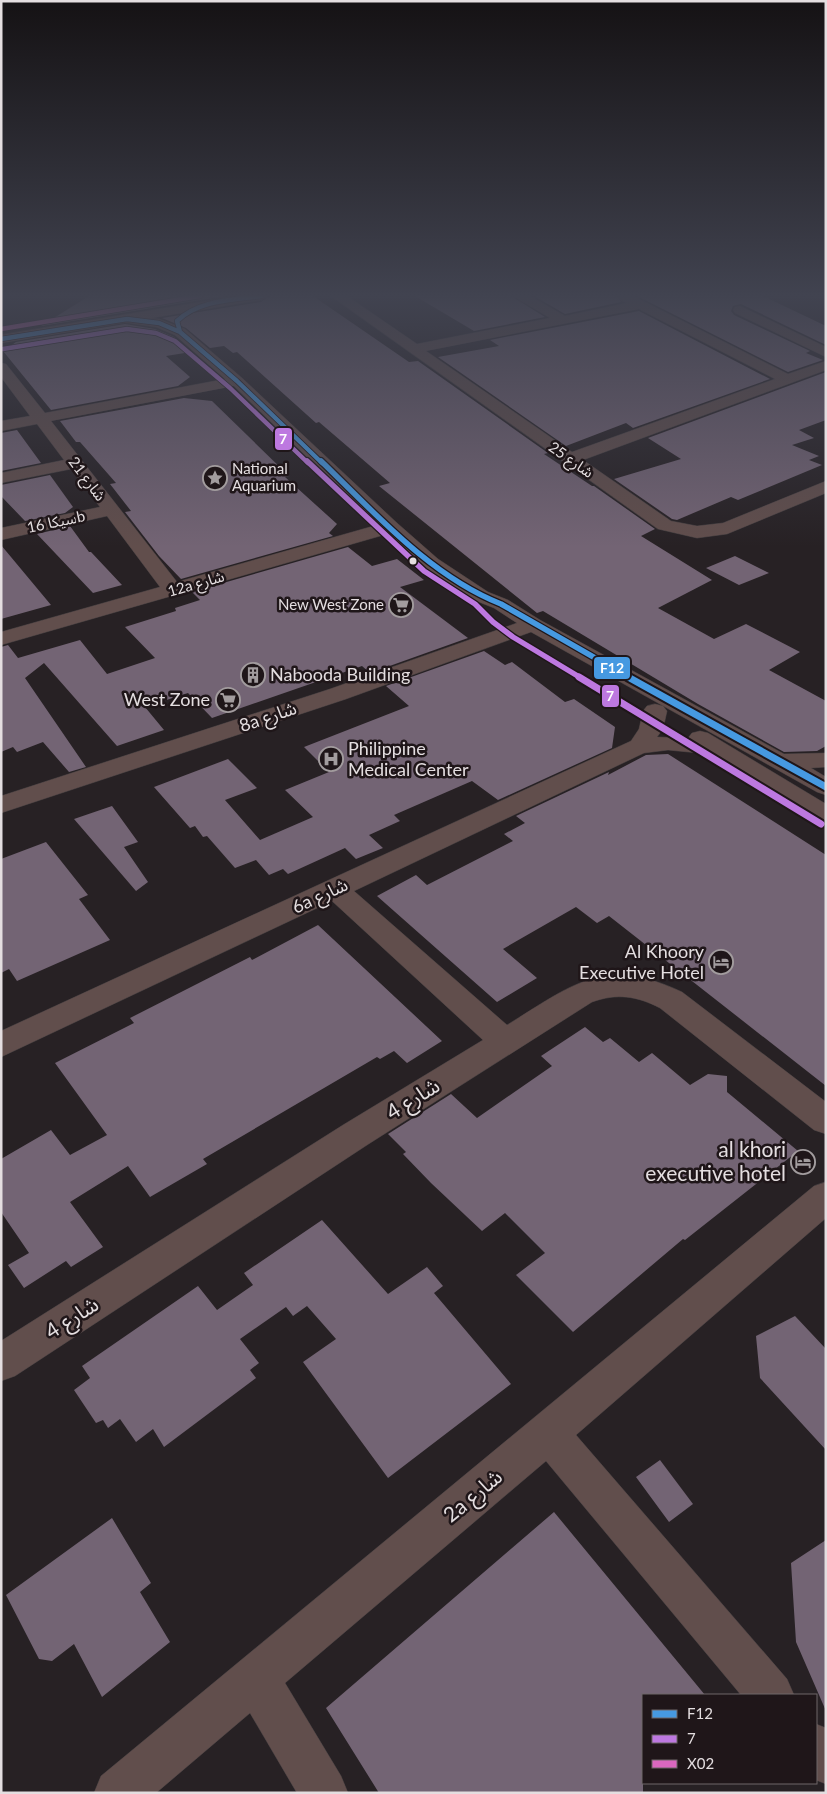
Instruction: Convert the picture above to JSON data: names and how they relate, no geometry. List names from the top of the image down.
{
  "streets": {
    "street": [
      "شارع 25",
      "شارع 21",
      "سيكا 16b",
      "12a شارع",
      "8a شارع",
      "6a شارع",
      "شارع 4",
      "2a شارع"
    ]
  },
  "crossings": [
    ["شارع 21", "سيكا 16b"],
    ["شارع 21", "12a شارع"]
  ],
  "places": {
    "place": ["National Aquarium"],
    "supermarket": ["New West Zone", "West Zone"],
    "building": ["Nabooda Building"],
    "hospital": ["Philippine Medical Center"],
    "hotel": ["Al Khoory Executive Hotel", "al khori executive hotel"]
  },
  "lines": ["transit line F12", "transit line 7"],
  "legend": ["F12", "7", "X02"]
}
